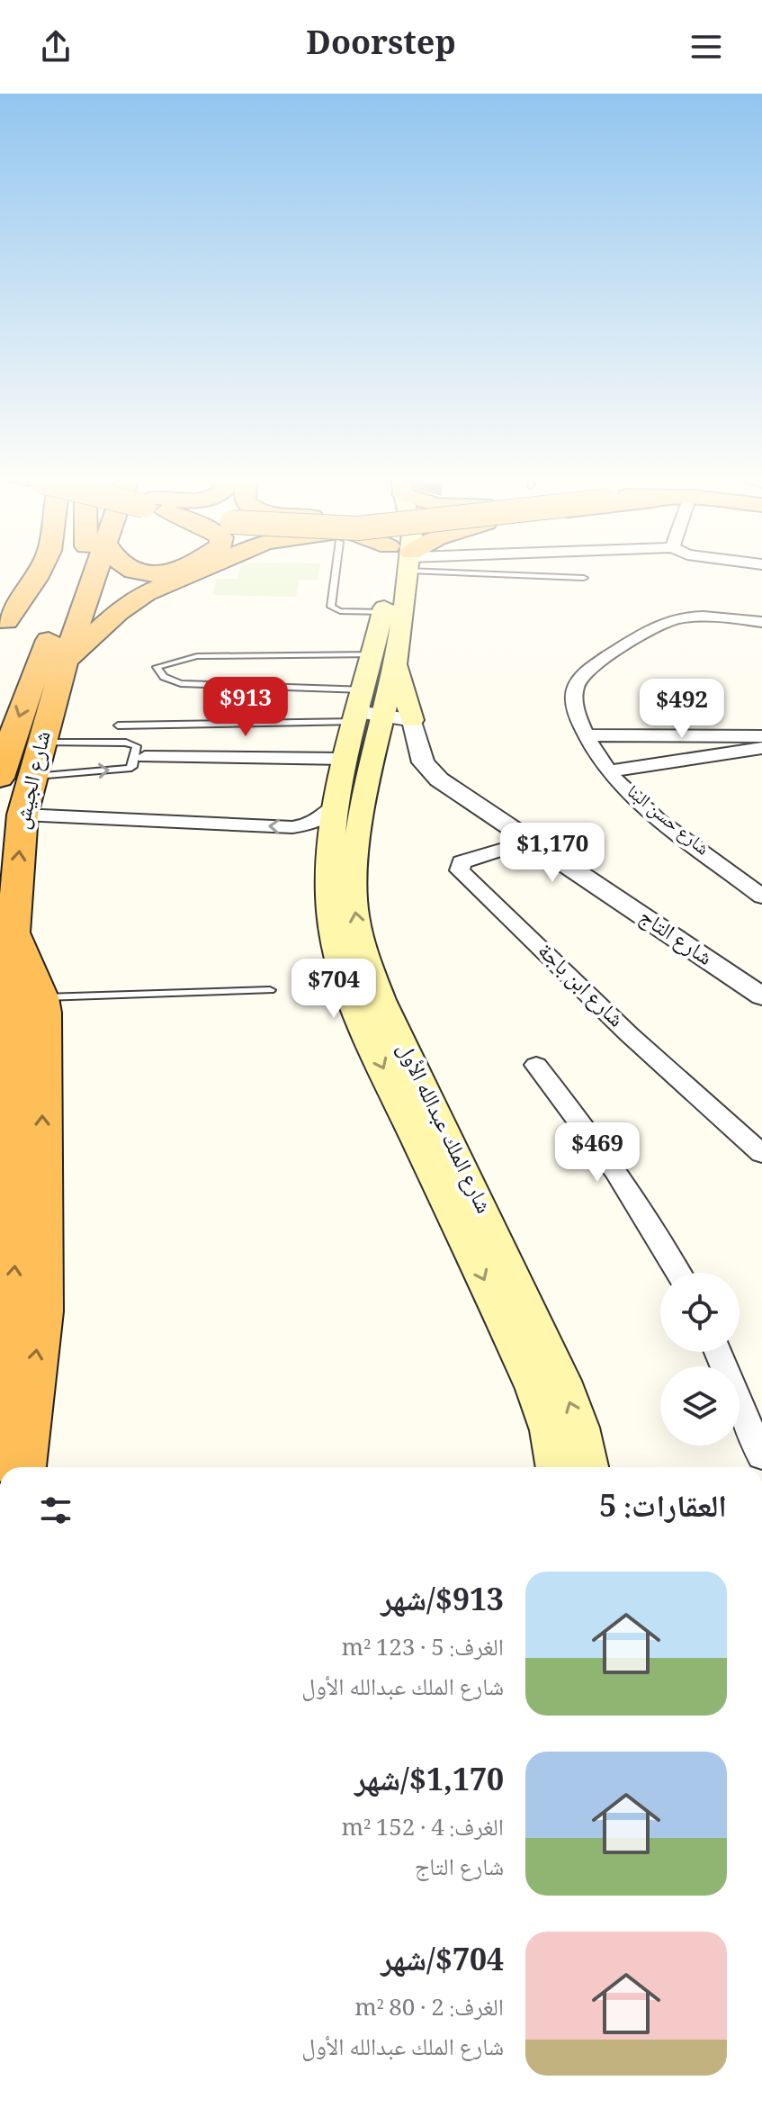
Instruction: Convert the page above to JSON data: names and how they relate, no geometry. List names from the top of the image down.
{
  "streets": {
    "highway": ["شارع الجيش"],
    "main road": ["شارع الملك عبدالله الأول"],
    "street": ["شارع حسن البنا", "شارع التاج", "شارع ابن باجة"]
  },
  "crossings": [
    ["شارع التاج", "شارع ابن باجة"],
    ["شارع التاج", "شارع الملك عبدالله الأول"]
  ],
  "page": {
    "header": "Doorstep",
    "price": [
      "$913",
      "$492",
      "$1,170",
      "$704",
      "$469"
    ],
    "heading": "العقارات: 5",
    "list": [
      {
        "name": "$913/شهر",
        "note": "الغرف: 5 · 123 m² · شارع الملك عبدالله الأول"
      },
      {
        "name": "$1,170/شهر",
        "note": "الغرف: 4 · 152 m² · شارع التاج"
      },
      {
        "name": "$704/شهر",
        "note": "الغرف: 2 · 80 m² · شارع الملك عبدالله الأول"
      }
    ]
  }
}
